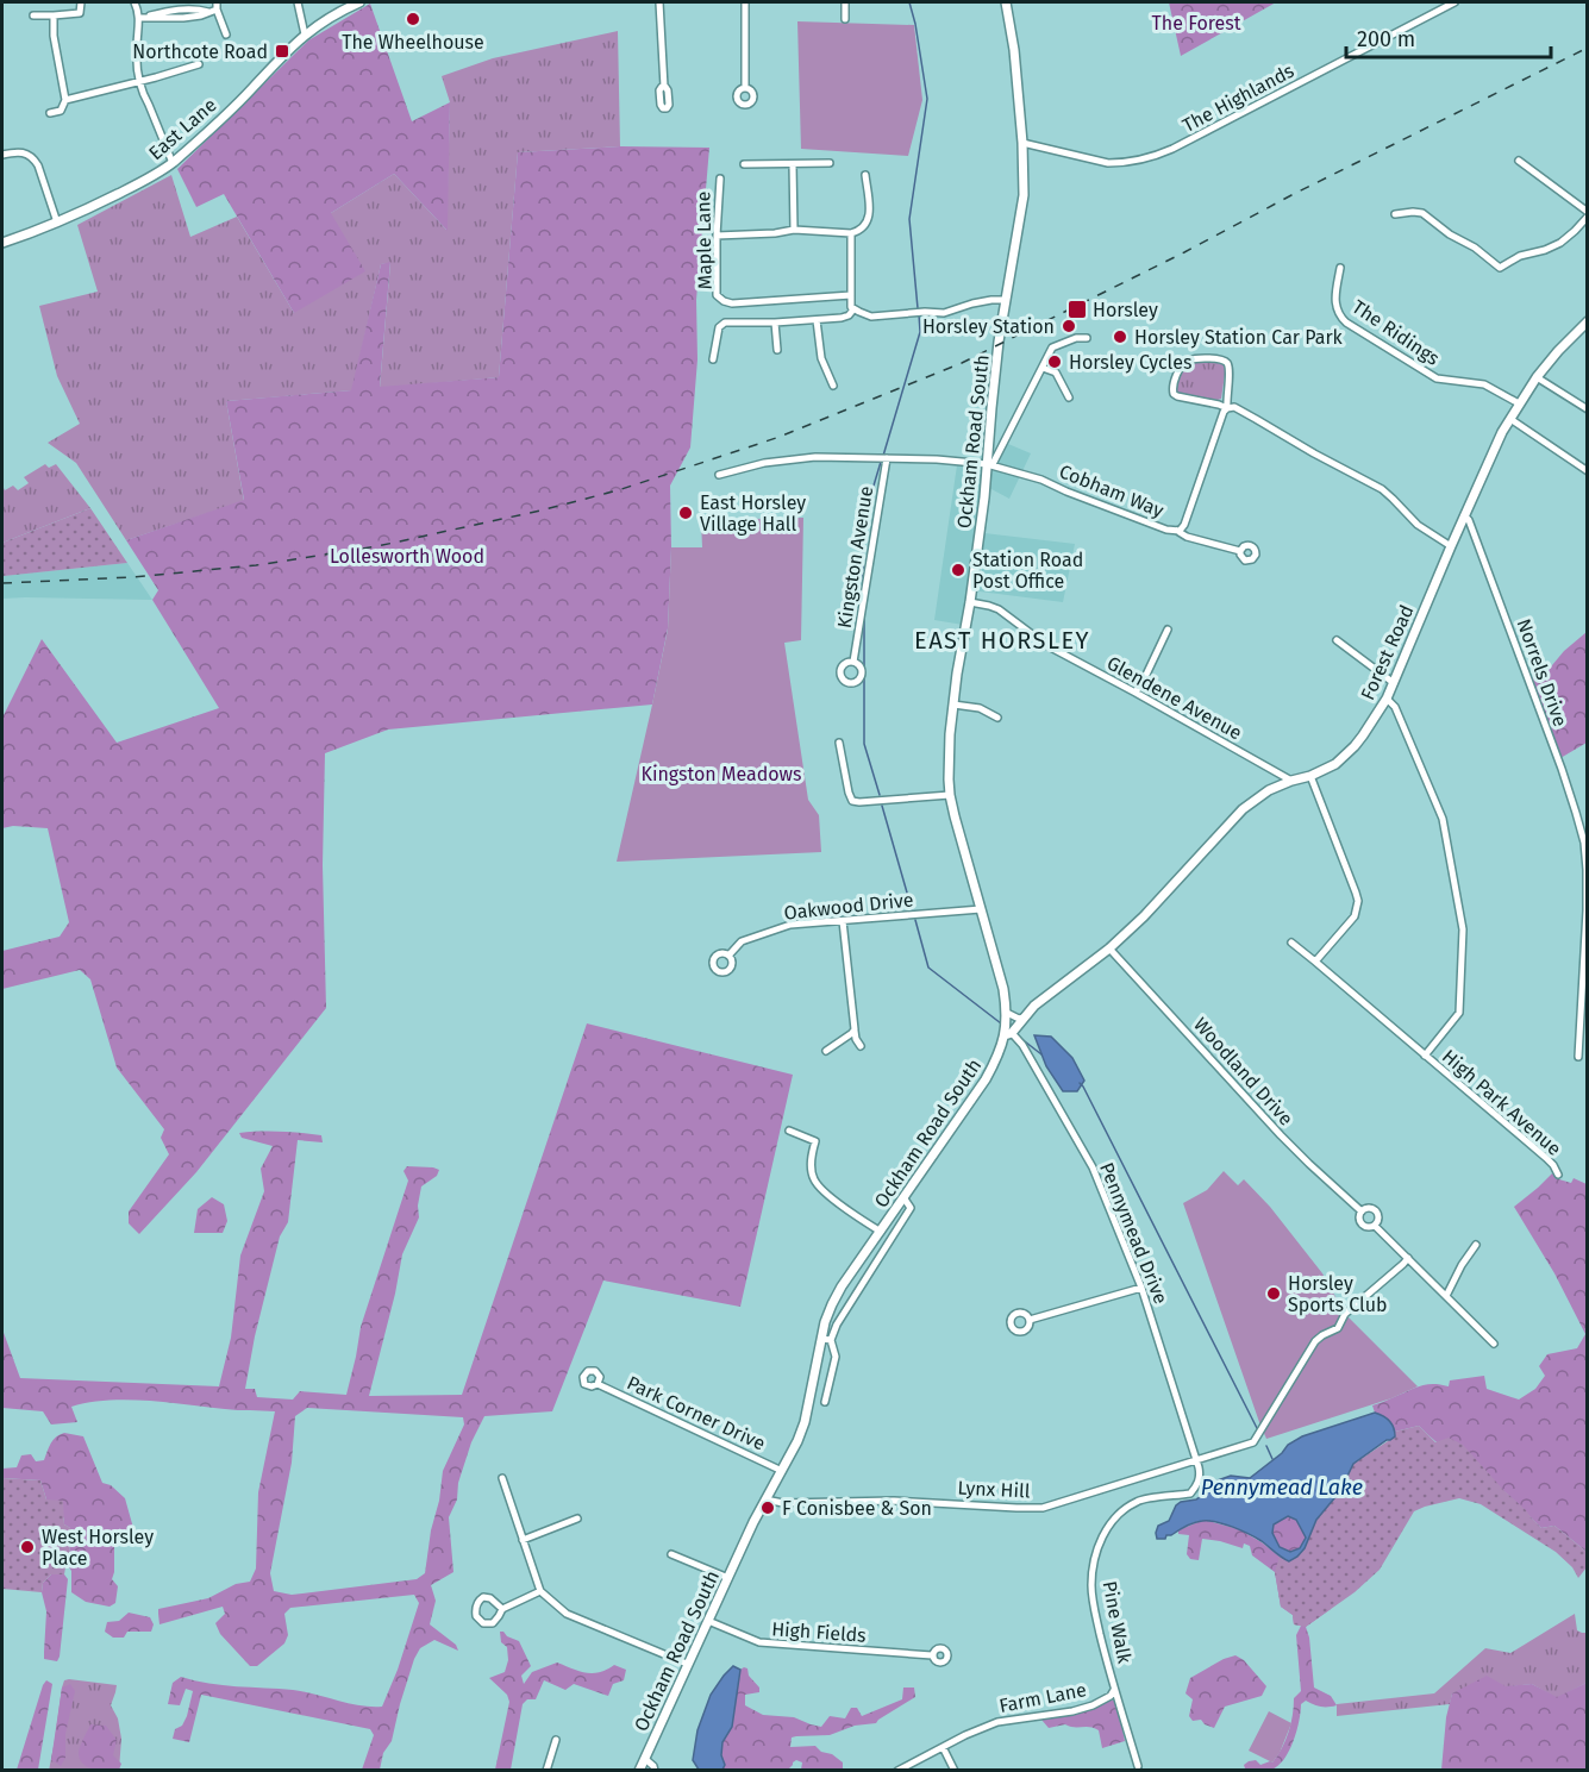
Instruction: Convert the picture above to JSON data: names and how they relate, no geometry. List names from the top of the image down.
{
  "streets": {
    "main road": ["East Lane", "Ockham Road South", "Forest Road"],
    "street": [
      "The Highlands",
      "Maple Lane",
      "The Ridings",
      "Cobham Way",
      "Kingston Avenue",
      "Norrels Drive",
      "Glendene Avenue",
      "Oakwood Drive",
      "Woodland Drive",
      "High Park Avenue",
      "Pennymead Drive",
      "Park Corner Drive",
      "Lynx Hill",
      "Pine Walk",
      "High Fields",
      "Farm Lane"
    ]
  },
  "crossings": [
    ["The Highlands", "Ockham Road South"],
    ["The Ridings", "Forest Road"],
    ["Ockham Road South", "Cobham Way"],
    ["Ockham Road South", "Kingston Avenue"],
    ["Ockham Road South", "Forest Road"],
    ["Ockham Road South", "Glendene Avenue"],
    ["Ockham Road South", "Oakwood Drive"],
    ["Ockham Road South", "Pennymead Drive"],
    ["Ockham Road South", "Park Corner Drive"],
    ["Ockham Road South", "Lynx Hill"],
    ["Ockham Road South", "High Fields"],
    ["Cobham Way", "Kingston Avenue"],
    ["Cobham Way", "Forest Road"],
    ["Forest Road", "Norrels Drive"],
    ["Forest Road", "Glendene Avenue"],
    ["Forest Road", "Woodland Drive"],
    ["Forest Road", "High Park Avenue"],
    ["Forest Road", "Pennymead Drive"],
    ["Woodland Drive", "Lynx Hill"],
    ["Pennymead Drive", "Lynx Hill"],
    ["Pennymead Drive", "Pine Walk"],
    ["Lynx Hill", "Pine Walk"],
    ["Pine Walk", "Farm Lane"]
  ],
  "districts": ["EAST HORSLEY"],
  "water": ["Pennymead Lake"],
  "parks": ["The Forest", "Lollesworth Wood", "Kingston Meadows"],
  "places": {
    "other": [
      "The Wheelhouse",
      "Horsley Station",
      "Horsley Station Car Park",
      "Horsley Cycles",
      "East Horsley Village Hall",
      "Station Road Post Office",
      "Horsley Sports Club",
      "F Conisbee & Son",
      "West Horsley Place"
    ],
    "transit": ["Northcote Road", "Horsley"]
  },
  "scale_bar": "200 m"
}
